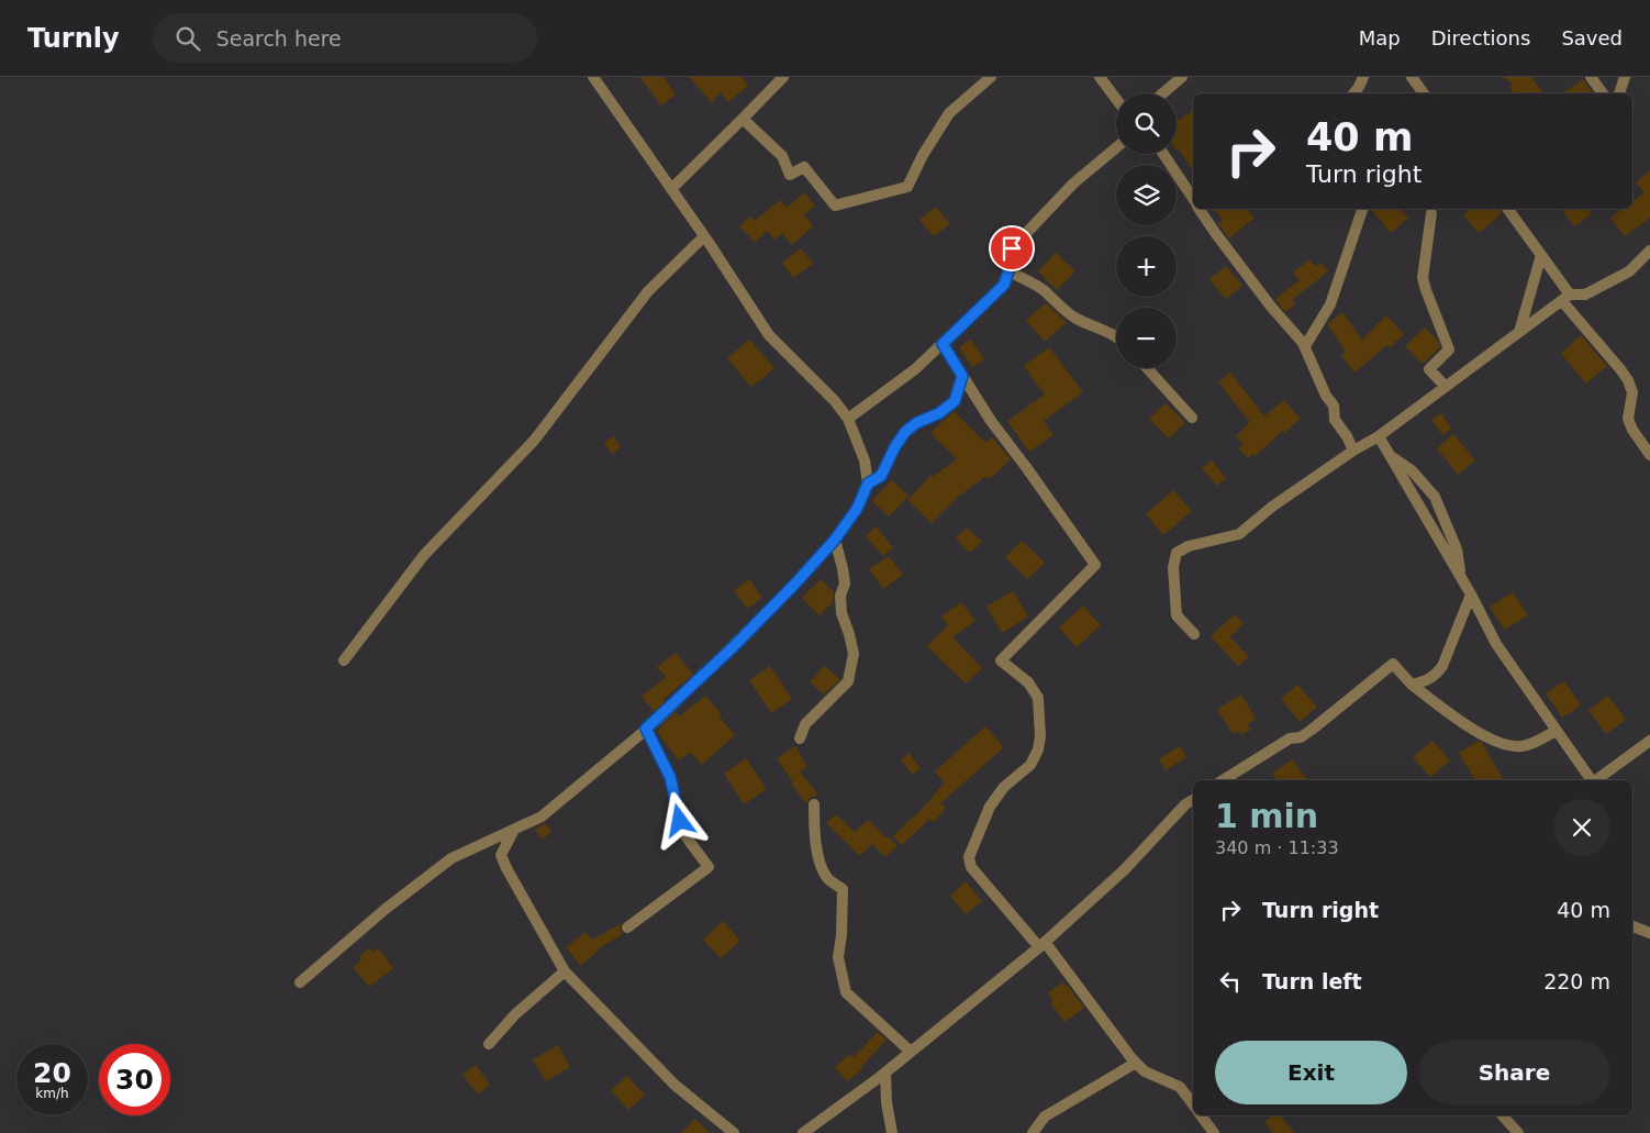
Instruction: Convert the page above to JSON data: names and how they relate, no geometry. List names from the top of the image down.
{
  "page": {
    "header": "Turnly",
    "search": "Search here",
    "nav": ["Map", "Directions", "Saved"],
    "map_buttons": ["+", "−"],
    "turn": ["40 m", "Turn right"],
    "heading": ["1 min", "340 m · 11:33"],
    "list": [
      {
        "name": "Turn right",
        "value": "40 m"
      },
      {
        "name": "Turn left",
        "value": "220 m"
      }
    ],
    "buttons": ["Exit", "Share"],
    "speed": "20 km/h",
    "limit": "30"
  }
}
